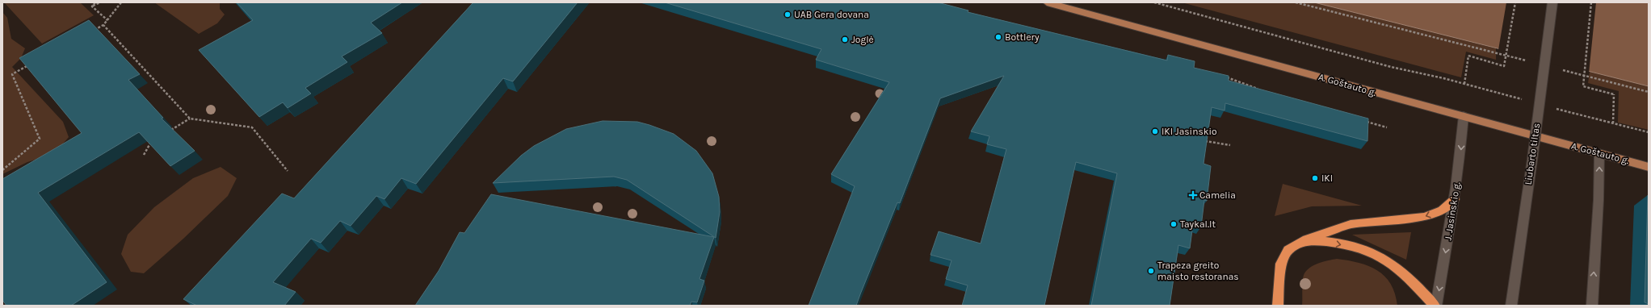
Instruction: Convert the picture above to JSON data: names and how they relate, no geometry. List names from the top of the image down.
{
  "streets": {
    "main road": ["A. Goštauto g.", "Liubarto tiltas", "J. Jasinskio g."]
  },
  "crossings": [
    ["A. Goštauto g.", "J. Jasinskio g."]
  ],
  "one_way": ["J. Jasinskio g."],
  "places": {
    "other": [
      "UAB Gera dovana",
      "Bottlery",
      "Joglė",
      "IKI Jasinskio",
      "IKI",
      "Taykal.lt",
      "Trapeza greito maisto restoranas"
    ],
    "health": ["Camelia"]
  }
}
